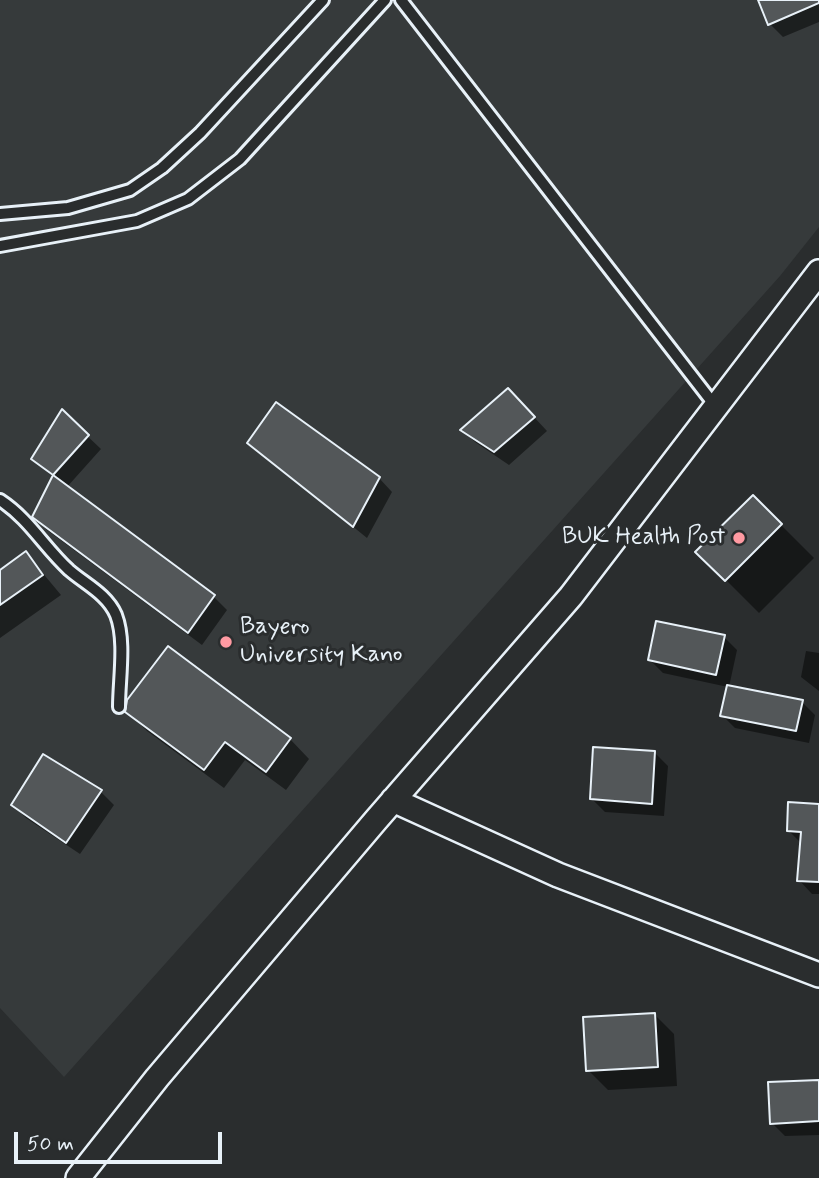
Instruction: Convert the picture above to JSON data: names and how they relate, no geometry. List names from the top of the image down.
{
  "places": ["BUK Health Post", "Bayero University Kano"],
  "scale_bar": "50 m"
}
